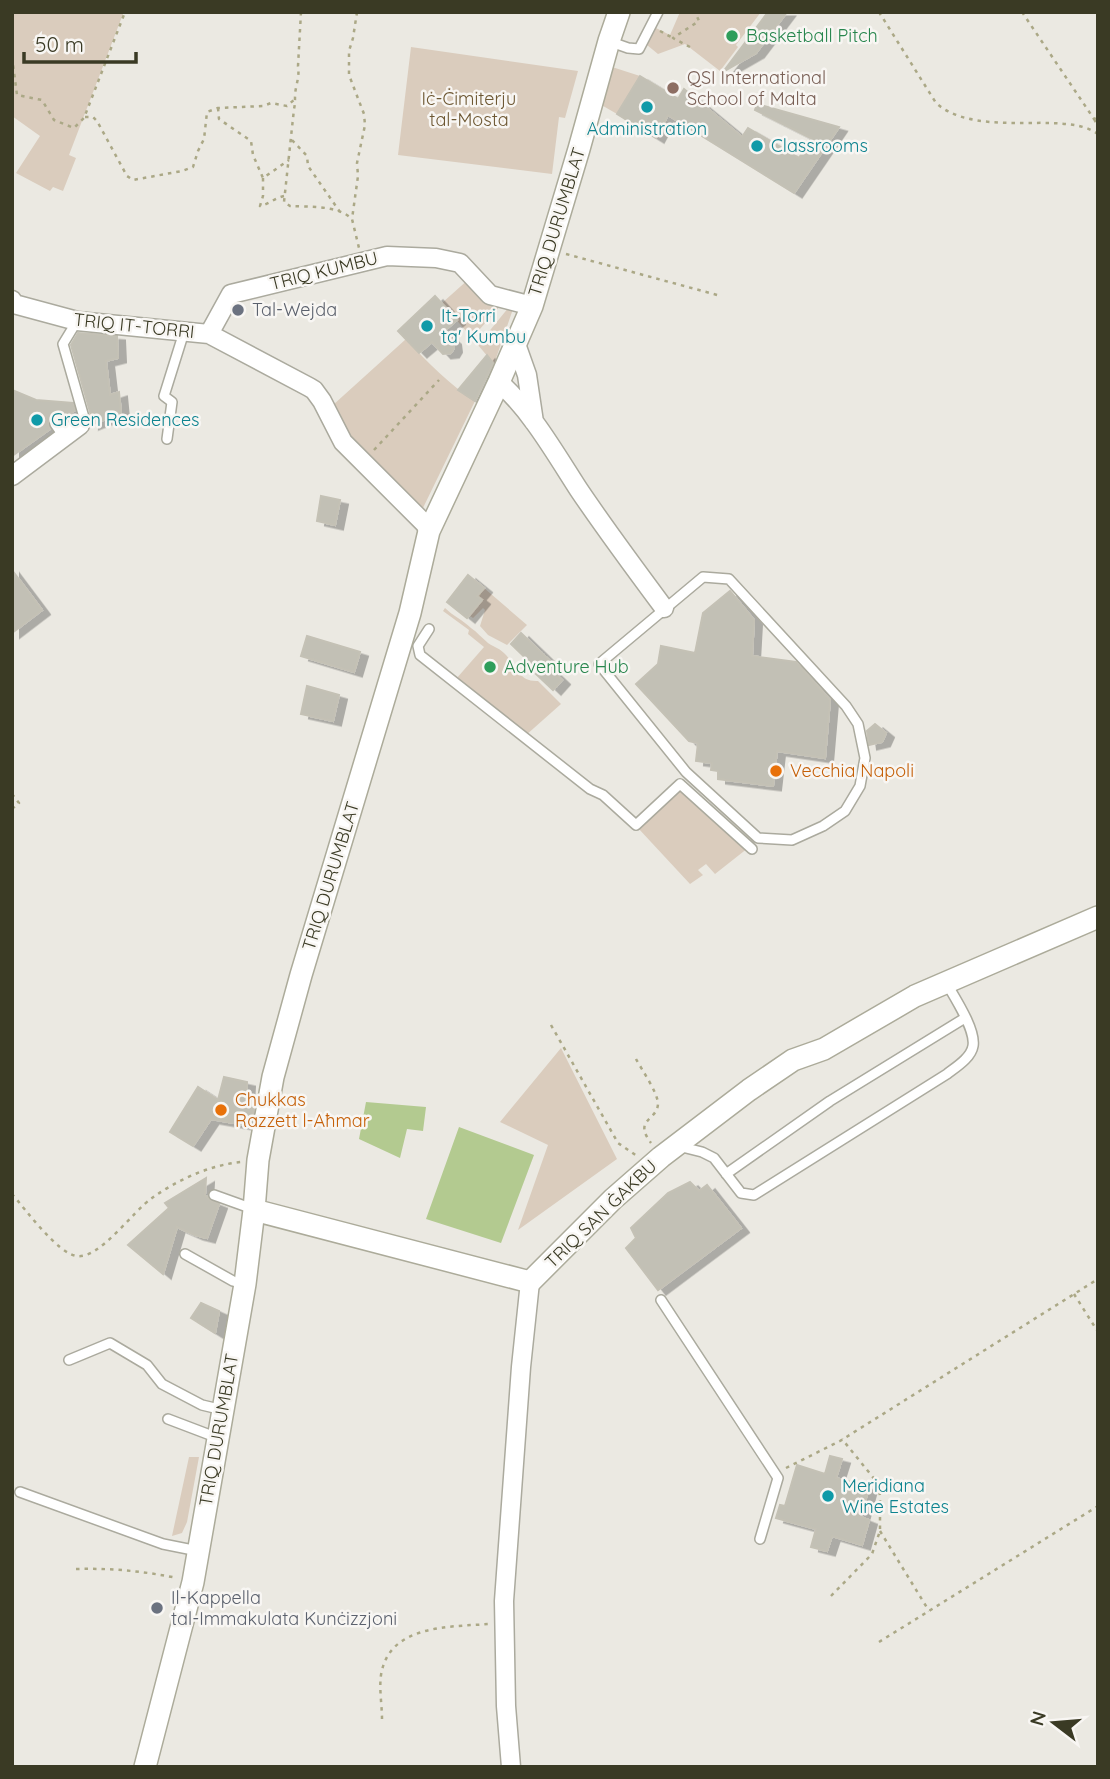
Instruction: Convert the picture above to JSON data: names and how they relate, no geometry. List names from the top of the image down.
{
  "streets": {
    "street": [
      "TRIQ DURUMBLAT",
      "TRIQ KUMBU",
      "TRIQ IT-TORRI",
      "TRIQ SAN ĠAKBU"
    ]
  },
  "crossings": [
    ["TRIQ DURUMBLAT", "TRIQ KUMBU"],
    ["TRIQ DURUMBLAT", "TRIQ IT-TORRI"],
    ["TRIQ KUMBU", "TRIQ IT-TORRI"]
  ],
  "parks": ["Iċ-Ċimiterju tal-Mosta"],
  "places": [
    "Basketball Pitch",
    "QSI International School of Malta",
    "Administration",
    "Classrooms",
    "Tal-Wejda",
    "It-Torri ta' Kumbu",
    "Green Residences",
    "Adventure Hub",
    "Vecchia Napoli",
    "Chukkas Razzett l-Aħmar",
    "Meridiana Wine Estates",
    "Il-Kappella tal-Immakulata Kunċizzjoni"
  ],
  "scale_bar": "50 m",
  "north": "left"
}
